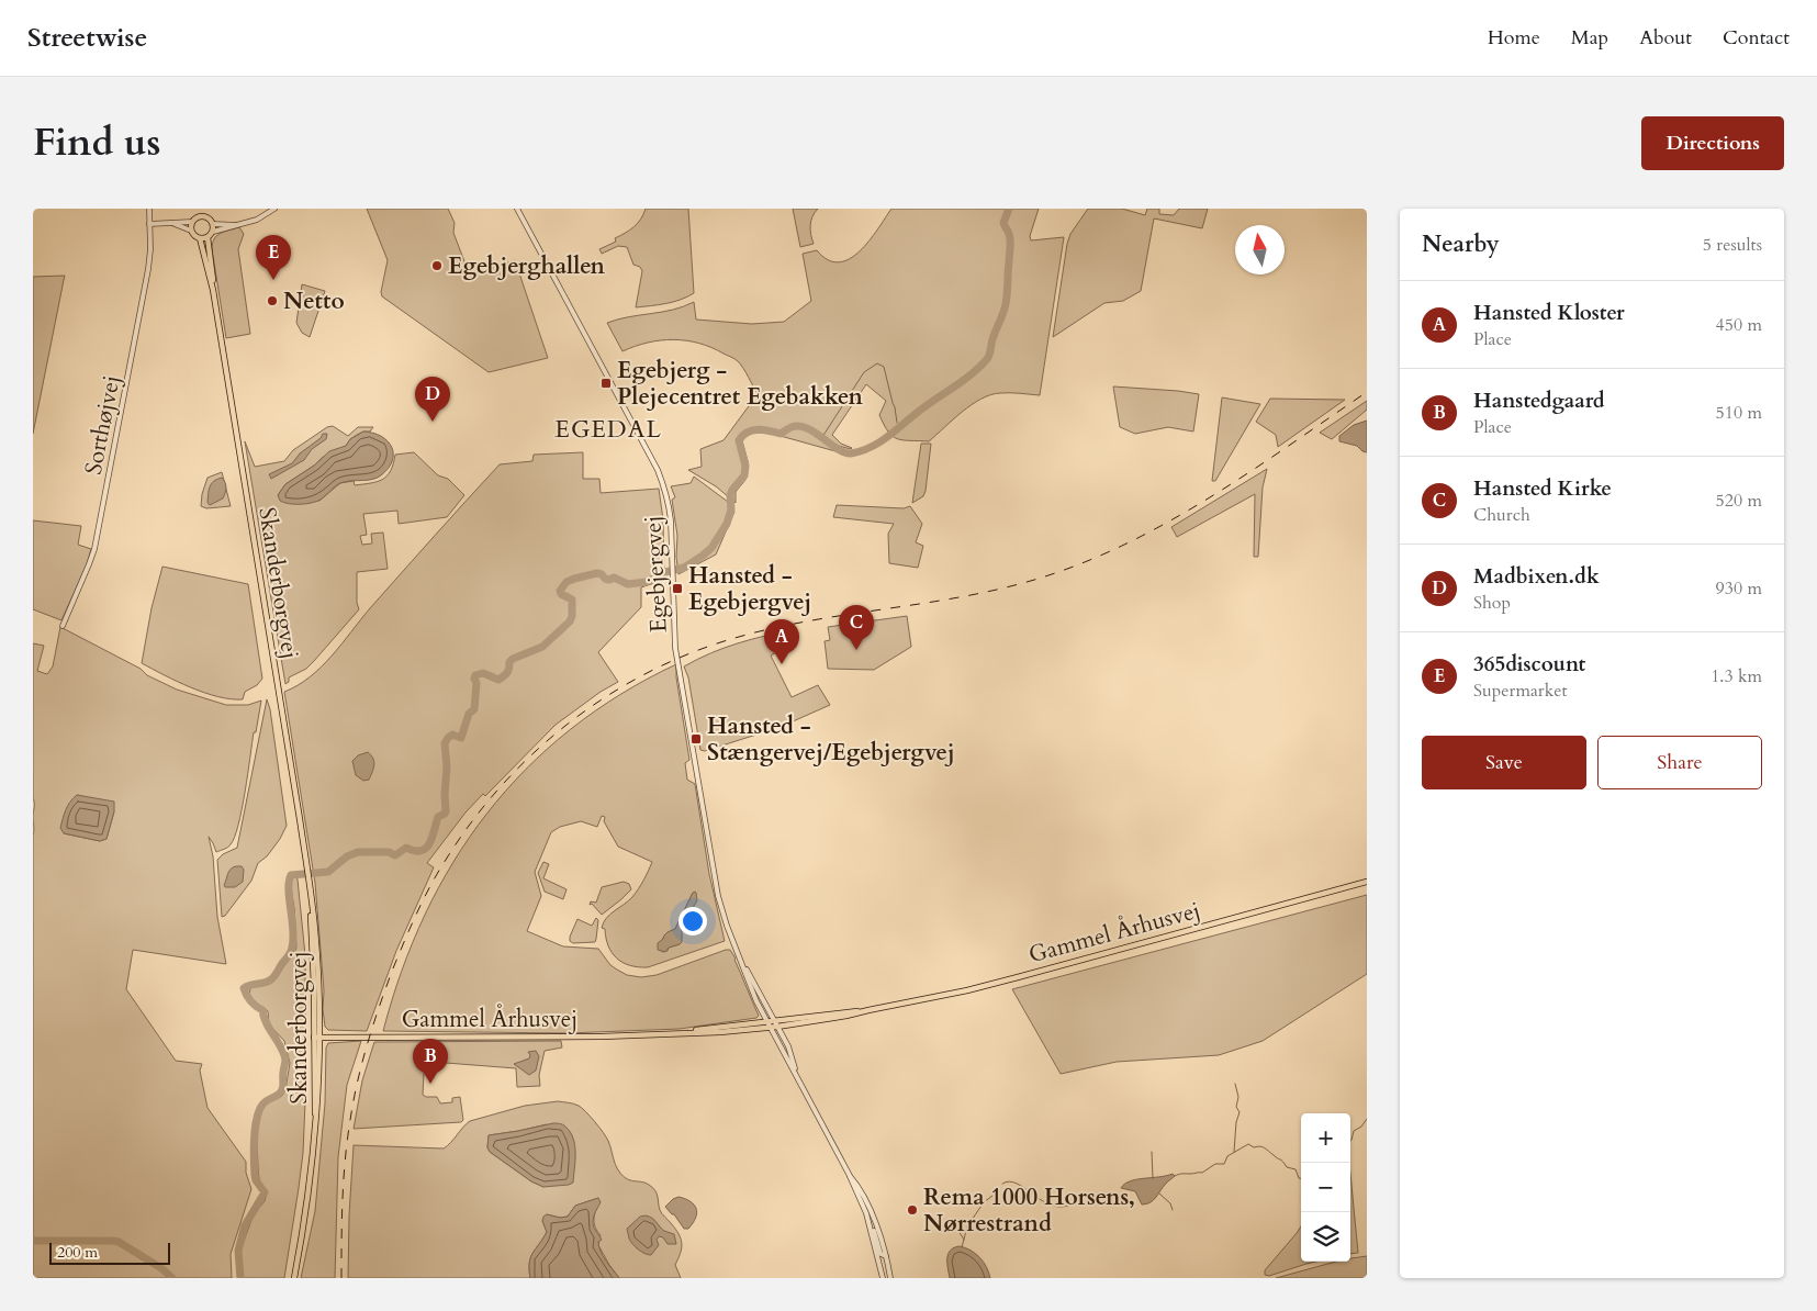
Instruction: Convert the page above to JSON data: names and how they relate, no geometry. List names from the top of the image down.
{
  "streets": {
    "main road": ["Skanderborgvej", "Gammel Århusvej"],
    "street": ["Sorthøjvej", "Egebjergvej"]
  },
  "crossings": [
    ["Egebjergvej", "Gammel Århusvej"],
    ["Skanderborgvej", "Gammel Århusvej"]
  ],
  "districts": ["EGEDAL"],
  "places": {
    "other": ["Egebjerghallen", "Netto", "Rema 1000 Horsens, Nørrestrand"],
    "transit": ["Egebjerg - Plejecentret Egebakken", "Hansted - Egebjergvej", "Hansted - Stængervej/Egebjergvej"]
  },
  "scale_bar": "200 m",
  "north": "top",
  "page": {
    "header": "Streetwise",
    "nav": [
      "Home",
      "Map",
      "About",
      "Contact"
    ],
    "title": "Find us",
    "buttons": [
      "Directions",
      ["Save", "Share"]
    ],
    "heading": ["Nearby", "5 results"],
    "pins": [
      "E",
      "D",
      "C",
      "A",
      "B"
    ],
    "list": [
      {
        "mark": "A",
        "name": "Hansted Kloster",
        "note": "Place",
        "value": "450 m"
      },
      {
        "mark": "B",
        "name": "Hanstedgaard",
        "note": "Place",
        "value": "510 m"
      },
      {
        "mark": "C",
        "name": "Hansted Kirke",
        "note": "Church",
        "value": "520 m"
      },
      {
        "mark": "D",
        "name": "Madbixen.dk",
        "note": "Shop",
        "value": "930 m"
      },
      {
        "mark": "E",
        "name": "365discount",
        "note": "Supermarket",
        "value": "1.3 km"
      }
    ],
    "map_buttons": ["+", "−"],
    "scale": "200 m"
  }
}
